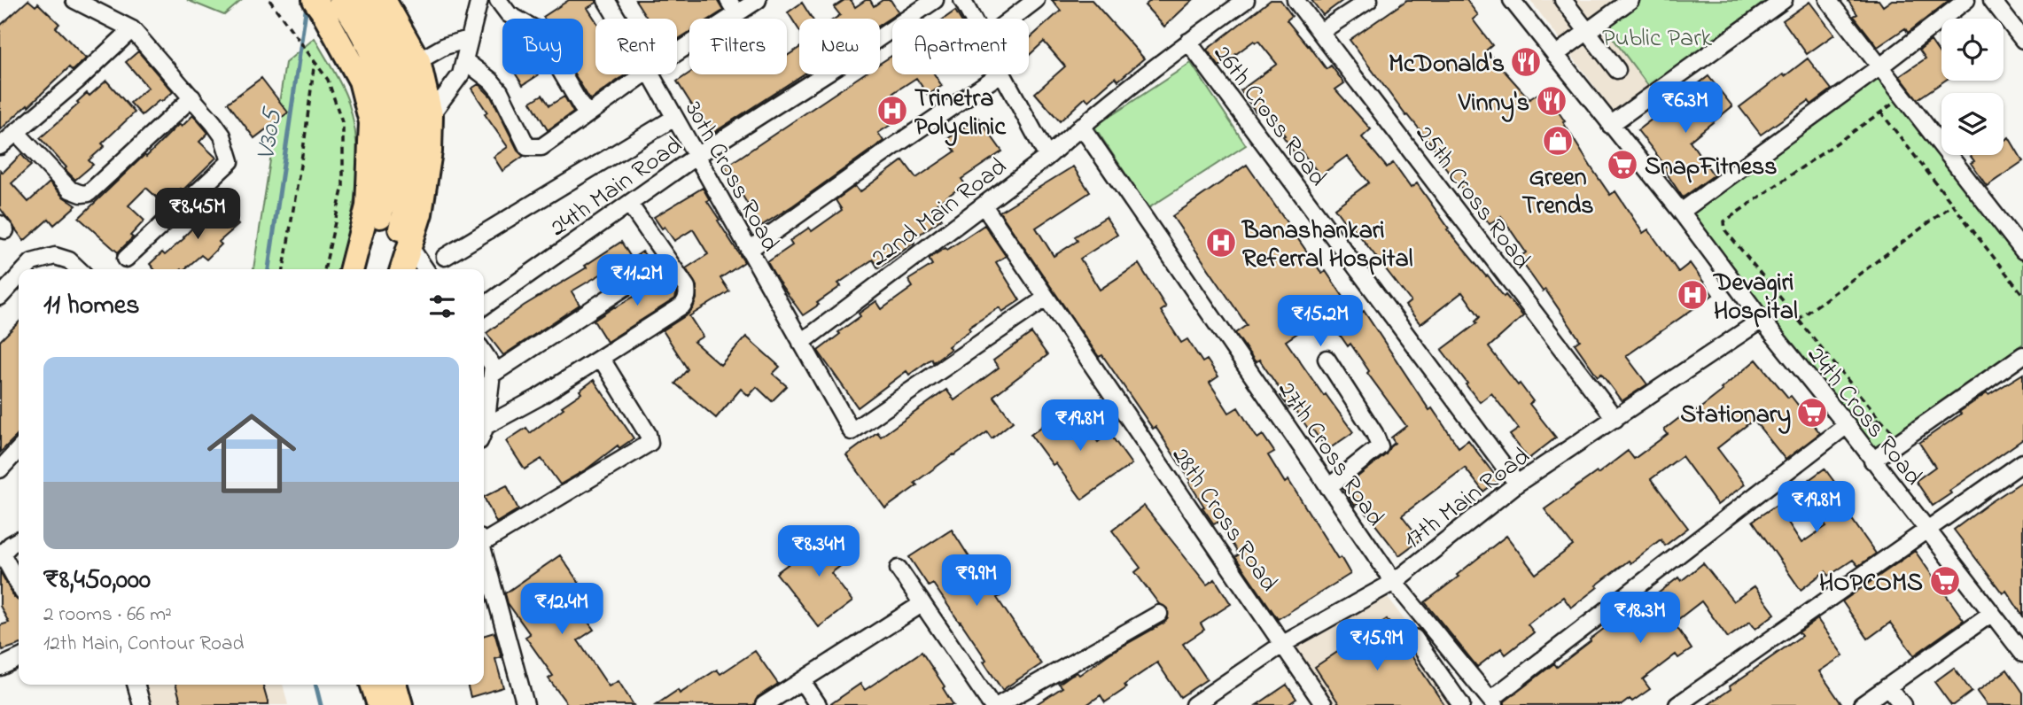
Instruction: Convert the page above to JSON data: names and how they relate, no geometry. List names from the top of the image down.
{
  "streets": {
    "street": [
      "26th Cross Road",
      "30th Cross Road",
      "24th Main Road",
      "25th Cross Road",
      "22nd Main Road",
      "24th Cross Road",
      "27th Cross Road",
      "17th Main Road",
      "28th Cross Road"
    ]
  },
  "crossings": [
    ["26th Cross Road", "22nd Main Road"],
    ["26th Cross Road", "17th Main Road"],
    ["30th Cross Road", "24th Main Road"],
    ["30th Cross Road", "22nd Main Road"],
    ["30th Cross Road", "28th Cross Road"],
    ["25th Cross Road", "17th Main Road"],
    ["22nd Main Road", "27th Cross Road"],
    ["22nd Main Road", "28th Cross Road"],
    ["24th Cross Road", "17th Main Road"],
    ["27th Cross Road", "17th Main Road"],
    ["17th Main Road", "28th Cross Road"]
  ],
  "water": ["V305"],
  "parks": ["Public Park"],
  "places": {
    "restaurant": ["McDonald's", "Vinny's"],
    "hospital": ["Trinetra Polyclinic", "Banashankari Referral Hospital", "Devagiri Hospital"],
    "shop": ["Green Trends"],
    "supermarket": ["SnapFitness", "Stationary", "HOPCOMS"]
  },
  "page": {
    "chip": [
      "Buy",
      "Rent",
      "Filters",
      "New",
      "Apartment"
    ],
    "price": [
      "₹6.3M",
      "₹8.45M",
      "₹11.2M",
      "₹15.2M",
      "₹19.8M",
      "₹19.8M",
      "₹8.34M",
      "₹9.9M",
      "₹12.4M",
      "₹18.3M",
      "₹15.9M"
    ],
    "heading": "11 homes",
    "list": [
      {
        "name": "₹8,450,000",
        "note": "2 rooms · 66 m² · 12th Main, Contour Road"
      }
    ]
  }
}
